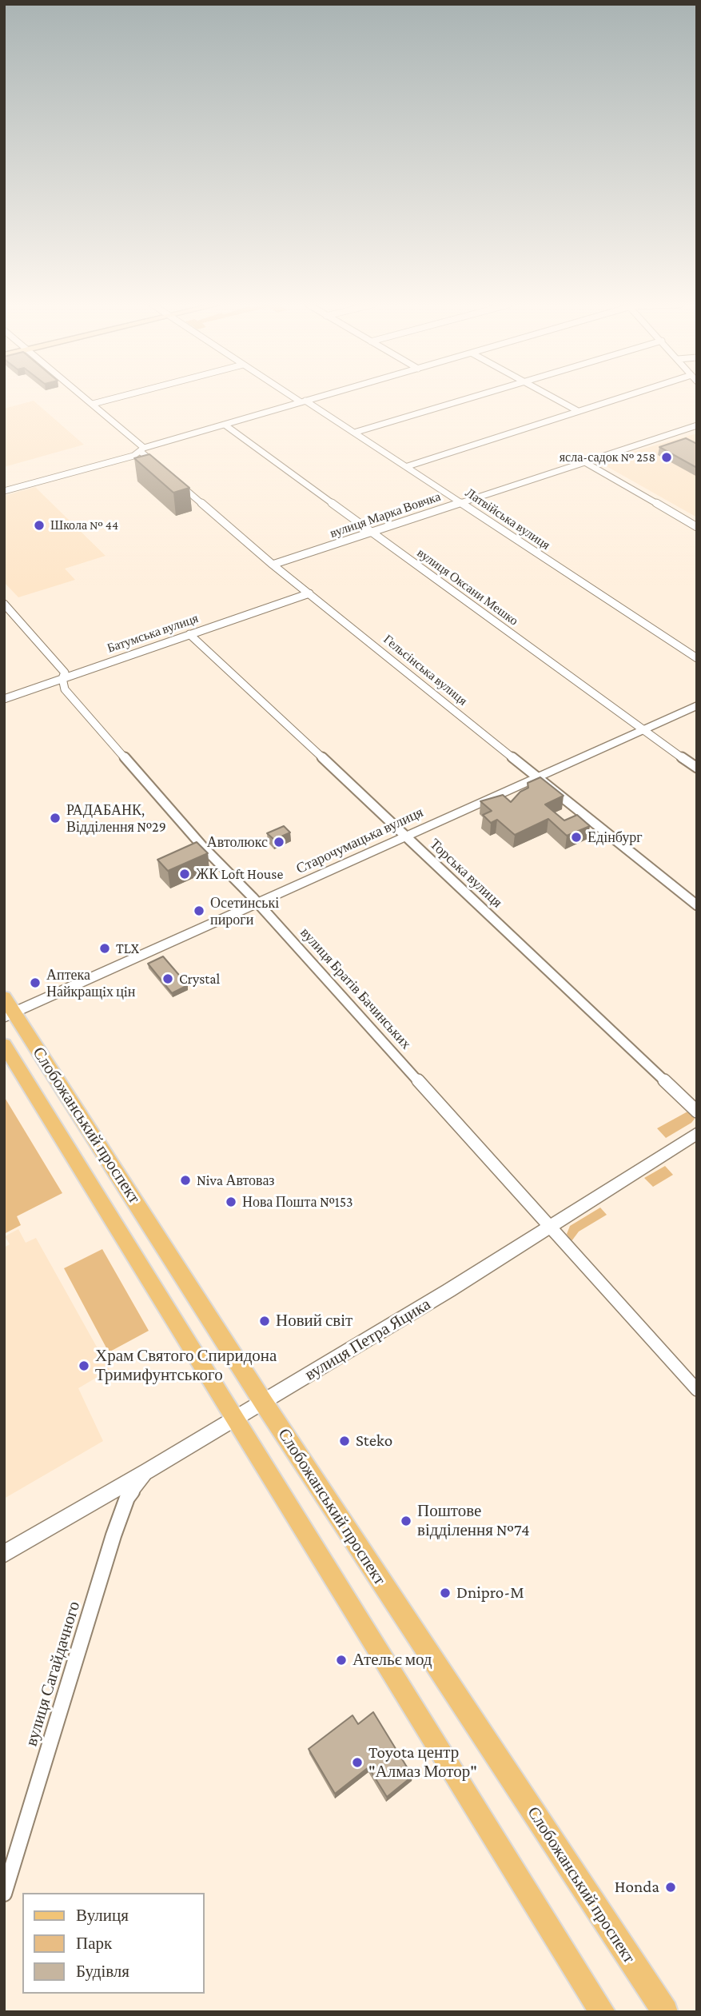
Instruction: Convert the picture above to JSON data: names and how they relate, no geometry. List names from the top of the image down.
{
  "streets": {
    "main road": ["Слобожанський проспект"],
    "street": [
      "вулиця Марка Вовчка",
      "Латвійська вулиця",
      "вулиця Оксани Мешко",
      "Батумська вулиця",
      "Гельсінська вулиця",
      "Старочумацька вулиця",
      "Торська вулиця",
      "вулиця Братів Бачинських",
      "вулиця Петра Яцика",
      "вулиця Сагайдачного"
    ]
  },
  "crossings": [
    ["вулиця Марка Вовчка", "Латвійська вулиця"],
    ["вулиця Марка Вовчка", "вулиця Оксани Мешко"],
    ["вулиця Марка Вовчка", "Гельсінська вулиця"],
    ["вулиця Оксани Мешко", "Старочумацька вулиця"],
    ["Батумська вулиця", "Гельсінська вулиця"],
    ["Батумська вулиця", "Торська вулиця"],
    ["Батумська вулиця", "вулиця Братів Бачинських"],
    ["Гельсінська вулиця", "Старочумацька вулиця"],
    ["Старочумацька вулиця", "Торська вулиця"],
    ["Старочумацька вулиця", "вулиця Братів Бачинських"],
    ["Старочумацька вулиця", "Слобожанський проспект"],
    ["вулиця Братів Бачинських", "вулиця Петра Яцика"],
    ["Слобожанський проспект", "вулиця Петра Яцика"],
    ["вулиця Петра Яцика", "вулиця Сагайдачного"]
  ],
  "places": [
    "ясла-садок № 258",
    "Школа № 44",
    "РАДАБАНК, Відділення №29",
    "Едінбург",
    "Автолюкс",
    "ЖК Loft House",
    "Осетинські пироги",
    "TLX",
    "Crystal",
    "Аптека Найкращiх цiн",
    "Niva Автоваз",
    "Нова Пошта №153",
    "Новий світ",
    "Храм Святого Спиридона Тримифунтського",
    "Steko",
    "Поштове відділення №74",
    "Dnipro-M",
    "Ательє мод",
    "Toyota центр \"Алмаз Мотор\"",
    "Honda"
  ],
  "legend": ["Вулиця", "Парк", "Будівля"]
}
